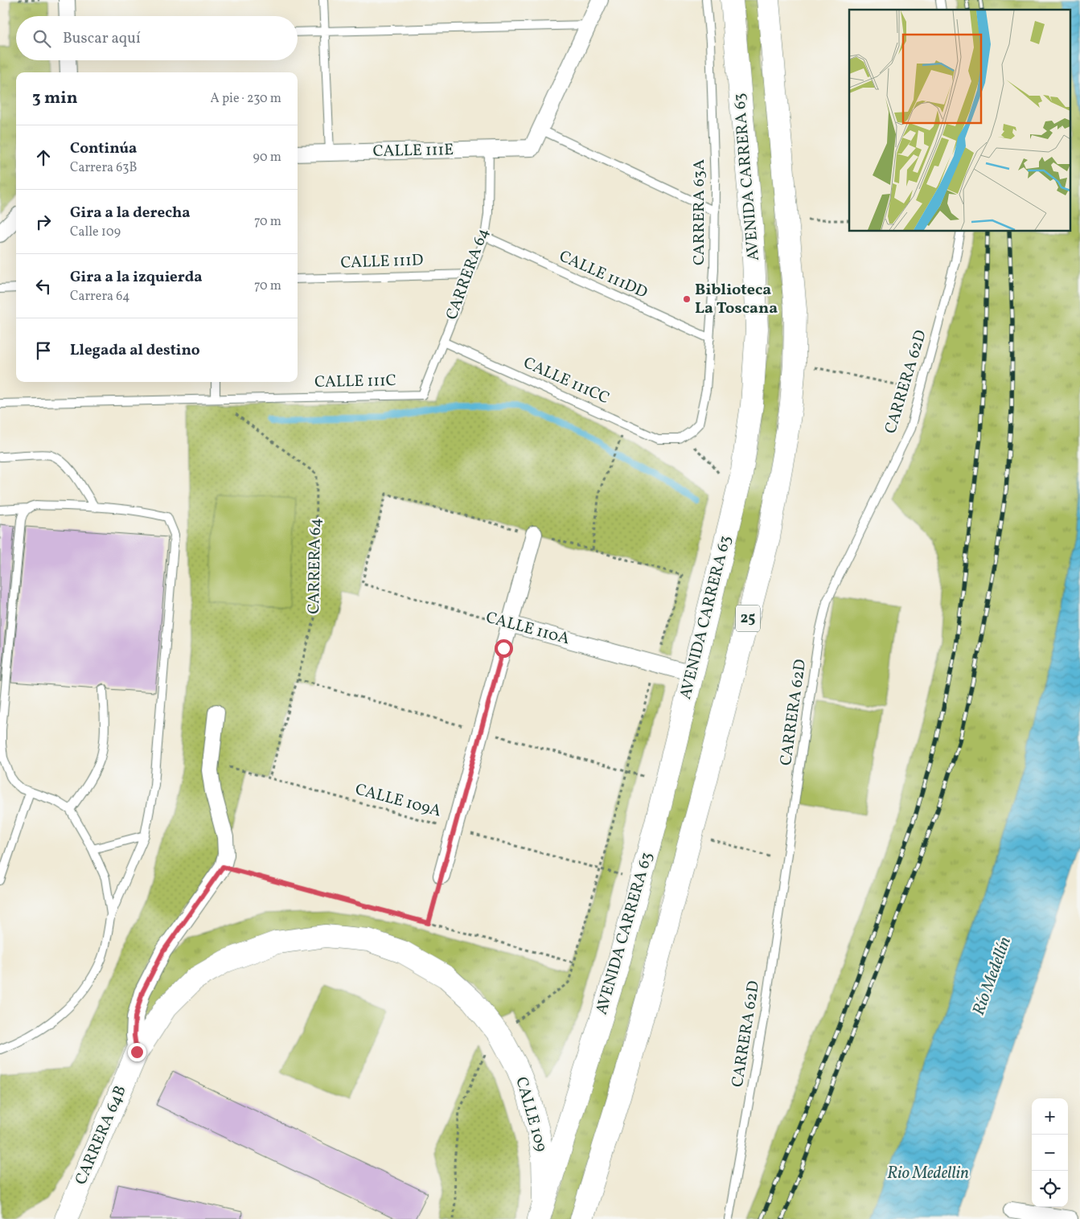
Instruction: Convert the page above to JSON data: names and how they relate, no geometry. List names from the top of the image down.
{
  "streets": {
    "main road": [
      "AVENIDA CARRERA 63",
      "25",
      "CALLE 109",
      "CARRERA 64B"
    ],
    "street": ["CALLE 111E", "CALLE 110A"],
    "lane": [
      "CARRERA 63A",
      "CALLE 111D",
      "CARRERA 64",
      "CALLE 111DD",
      "CALLE 111CC",
      "CALLE 111C",
      "CARRERA 62D"
    ],
    "path": ["CALLE 109A"]
  },
  "crossings": [
    ["CALLE 111E", "CARRERA 64"],
    ["AVENIDA CARRERA 63", "CALLE 110A"],
    ["AVENIDA CARRERA 63", "CALLE 109"],
    ["CARRERA 63A", "CALLE 111DD"],
    ["CARRERA 63A", "CALLE 111CC"],
    ["CALLE 111D", "CARRERA 64"],
    ["CARRERA 64", "CALLE 111DD"],
    ["CARRERA 64", "CALLE 111CC"],
    ["CARRERA 64", "CALLE 111C"],
    ["CARRERA 64", "CALLE 109A"],
    ["CALLE 109", "CARRERA 64B"]
  ],
  "water": ["Río Medellín", "Rio Medellin"],
  "places": ["Biblioteca La Toscana"],
  "page": {
    "search": "Buscar aquí",
    "heading": ["3 min", "A pie · 230 m"],
    "list": [
      ["Continúa", "Carrera 63B", "90 m"],
      ["Gira a la derecha", "Calle 109", "70 m"],
      ["Gira a la izquierda", "Carrera 64", "70 m"],
      "Llegada al destino"
    ],
    "map_buttons": ["+", "−"]
  }
}
